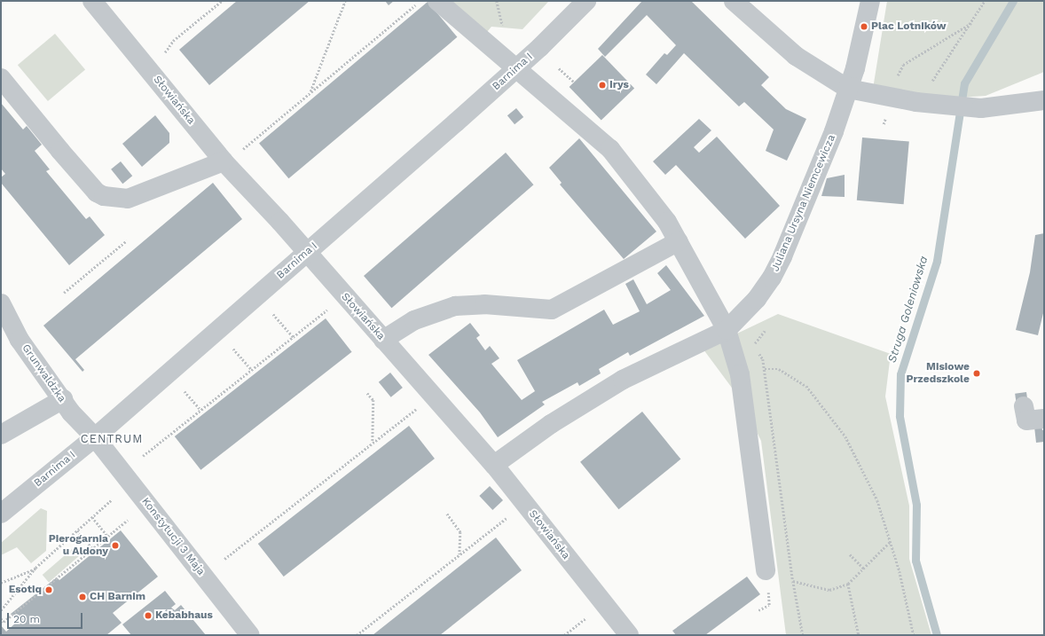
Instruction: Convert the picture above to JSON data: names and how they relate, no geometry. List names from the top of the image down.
{
  "streets": {
    "street": [
      "Barnima I",
      "Słowiańska",
      "Juliana Ursyna Niemcewicza",
      "Grunwaldzka",
      "Konstytucji 3 Maja"
    ]
  },
  "crossings": [
    ["Barnima I", "Słowiańska"],
    ["Barnima I", "Grunwaldzka"],
    ["Barnima I", "Konstytucji 3 Maja"],
    ["Słowiańska", "Juliana Ursyna Niemcewicza"],
    ["Grunwaldzka", "Konstytucji 3 Maja"]
  ],
  "districts": ["CENTRUM"],
  "water": ["Struga Goleniowska"],
  "places": [
    "Plac Lotników",
    "Irys",
    "Misiowe Przedszkole",
    "Pierogarnia u Aldony",
    "Esotiq",
    "CH Barnim",
    "Kebabhaus"
  ],
  "scale_bar": "20 m"
}
